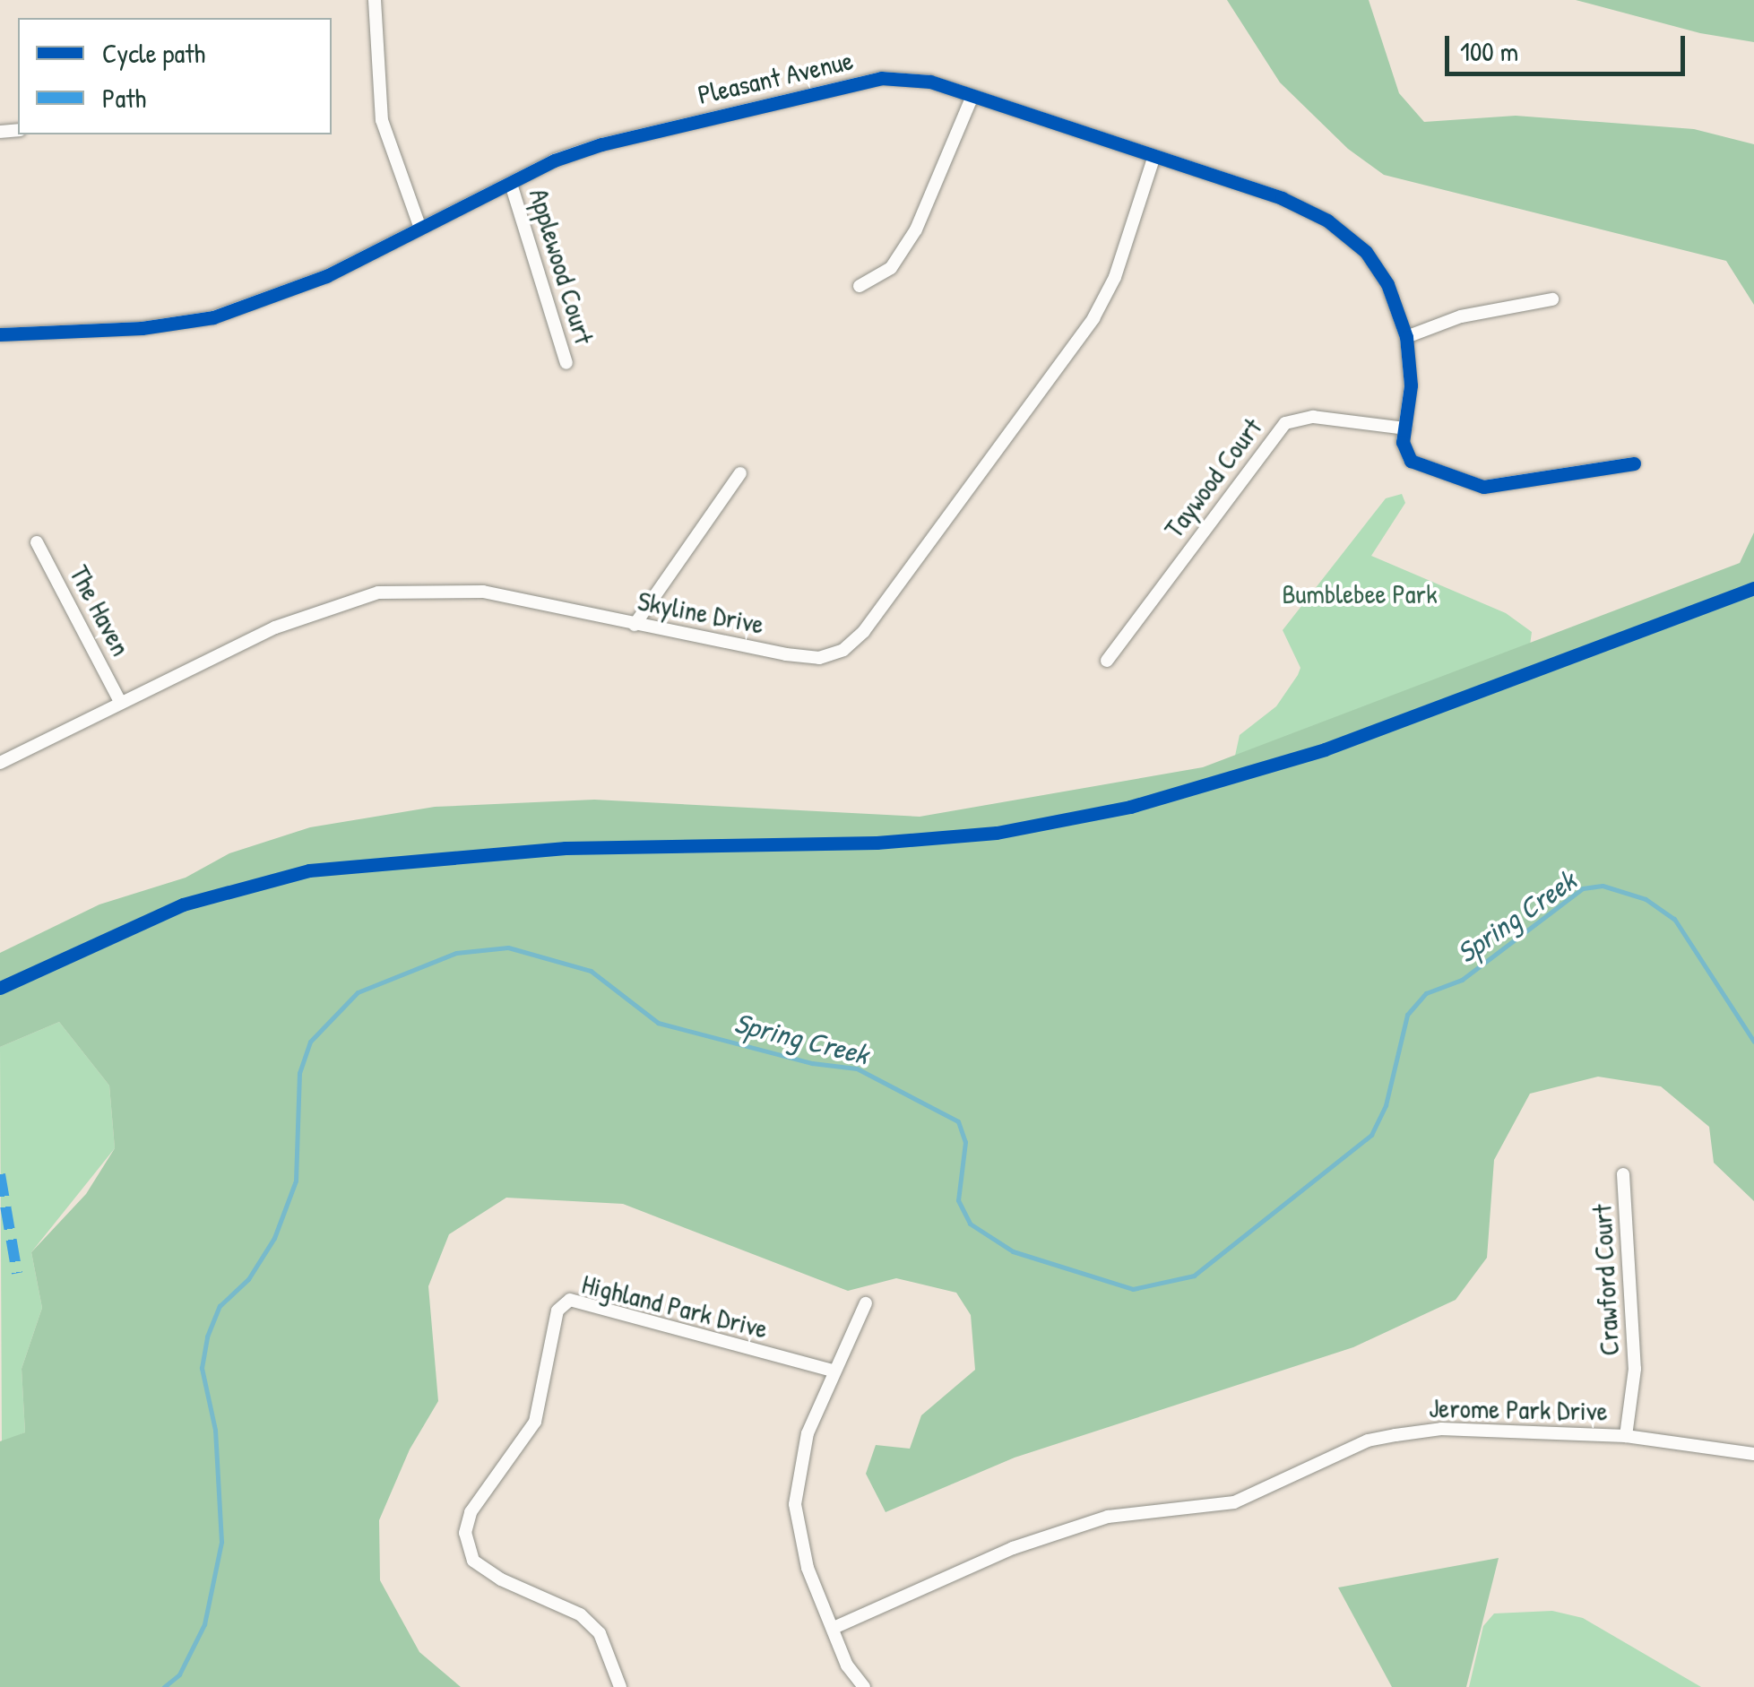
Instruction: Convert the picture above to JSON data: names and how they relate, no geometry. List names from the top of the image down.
{
  "streets": {
    "street": [
      "Pleasant Avenue",
      "Applewood Court",
      "Taywood Court",
      "The Haven",
      "Skyline Drive",
      "Crawford Court",
      "Highland Park Drive",
      "Jerome Park Drive"
    ]
  },
  "crossings": [
    ["Pleasant Avenue", "Applewood Court"],
    ["Pleasant Avenue", "Taywood Court"],
    ["Pleasant Avenue", "Skyline Drive"],
    ["The Haven", "Skyline Drive"],
    ["Crawford Court", "Jerome Park Drive"]
  ],
  "water": ["Spring Creek"],
  "parks": ["Bumblebee Park"],
  "legend": ["Cycle path", "Path"],
  "scale_bar": "100 m"
}
